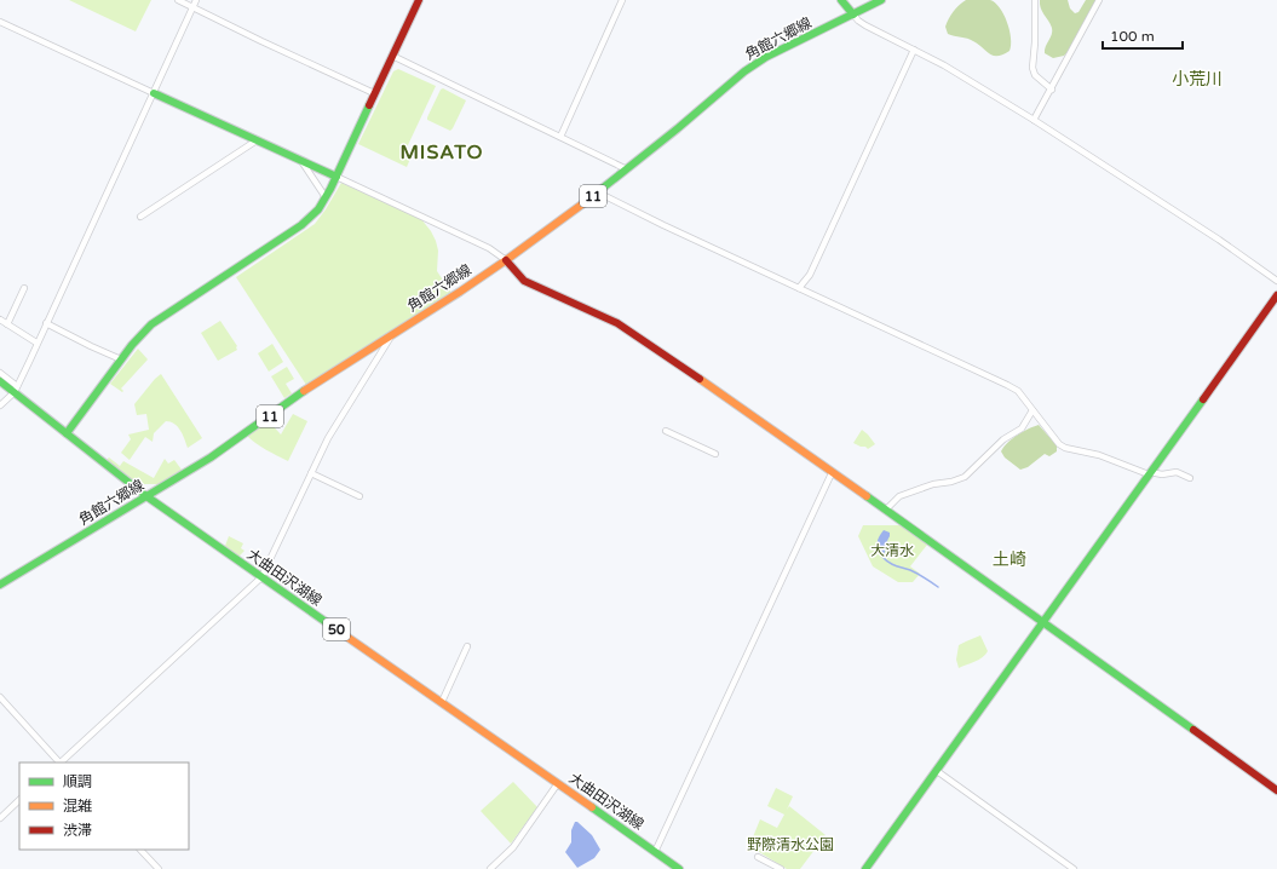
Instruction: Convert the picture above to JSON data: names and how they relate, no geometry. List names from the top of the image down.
{
  "streets": {
    "street": [
      "角館六郷線",
      "11",
      "大曲田沢湖線",
      "50"
    ]
  },
  "crossings": [
    ["角館六郷線", "大曲田沢湖線"]
  ],
  "districts": ["小荒川", "MISATO", "土崎"],
  "parks": ["大清水", "野際清水公園"],
  "legend": ["順調", "混雑", "渋滞"],
  "scale_bar": "100 m"
}
